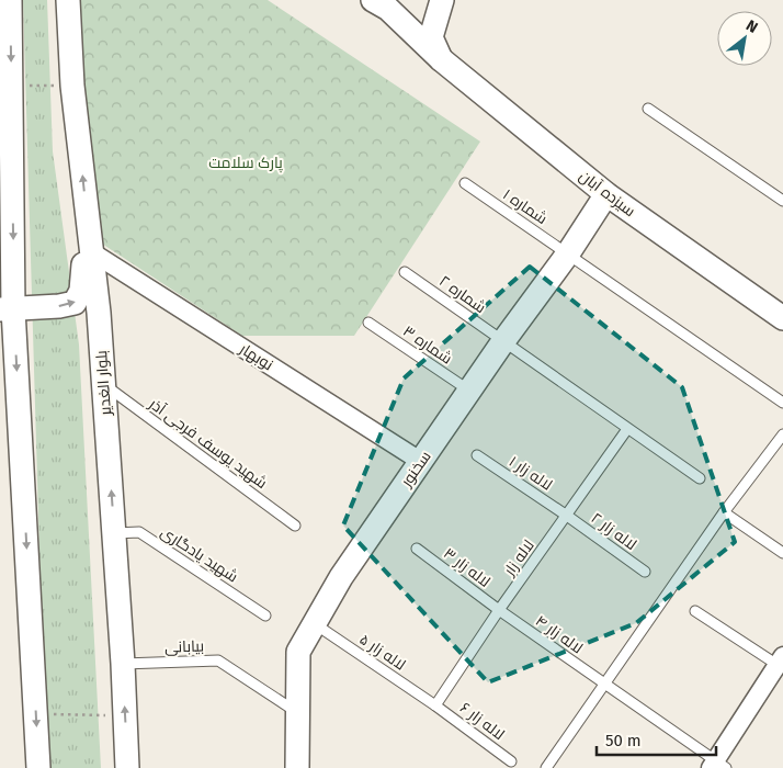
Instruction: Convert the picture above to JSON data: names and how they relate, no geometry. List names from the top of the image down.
{
  "streets": {
    "street": [
      "سیزده آبان",
      "نوبهار",
      "بلوار الغدیر",
      "سخنور"
    ],
    "lane": [
      "شماره ۱",
      "شماره ۲",
      "شماره ۳",
      "شهید یوسف فرجی آذر",
      "لاله زار ۱",
      "لاله زار ۲",
      "شهید یادگاری",
      "لاله زار",
      "لاله زار ۳",
      "لاله زار ۴",
      "بیابانی",
      "لاله زار ۵",
      "لاله زار ۶"
    ]
  },
  "crossings": [
    ["سیزده آبان", "سخنور"],
    ["شماره ۱", "سخنور"],
    ["شماره ۲", "سخنور"],
    ["شماره ۲", "لاله زار"],
    ["شماره ۳", "سخنور"],
    ["نوبهار", "بلوار الغدیر"],
    ["نوبهار", "سخنور"],
    ["بلوار الغدیر", "شهید یوسف فرجی آذر"],
    ["بلوار الغدیر", "شهید یادگاری"],
    ["بلوار الغدیر", "بیابانی"],
    ["سخنور", "بیابانی"],
    ["سخنور", "لاله زار ۵"],
    ["لاله زار ۱", "لاله زار ۲"],
    ["لاله زار ۱", "لاله زار"],
    ["لاله زار ۲", "لاله زار"],
    ["لاله زار", "لاله زار ۳"],
    ["لاله زار", "لاله زار ۴"],
    ["لاله زار", "لاله زار ۵"],
    ["لاله زار", "لاله زار ۶"],
    ["لاله زار ۳", "لاله زار ۴"],
    ["لاله زار ۵", "لاله زار ۶"]
  ],
  "parks": ["پارک سلامت"],
  "scale_bar": "50 m",
  "north": "top right"
}
